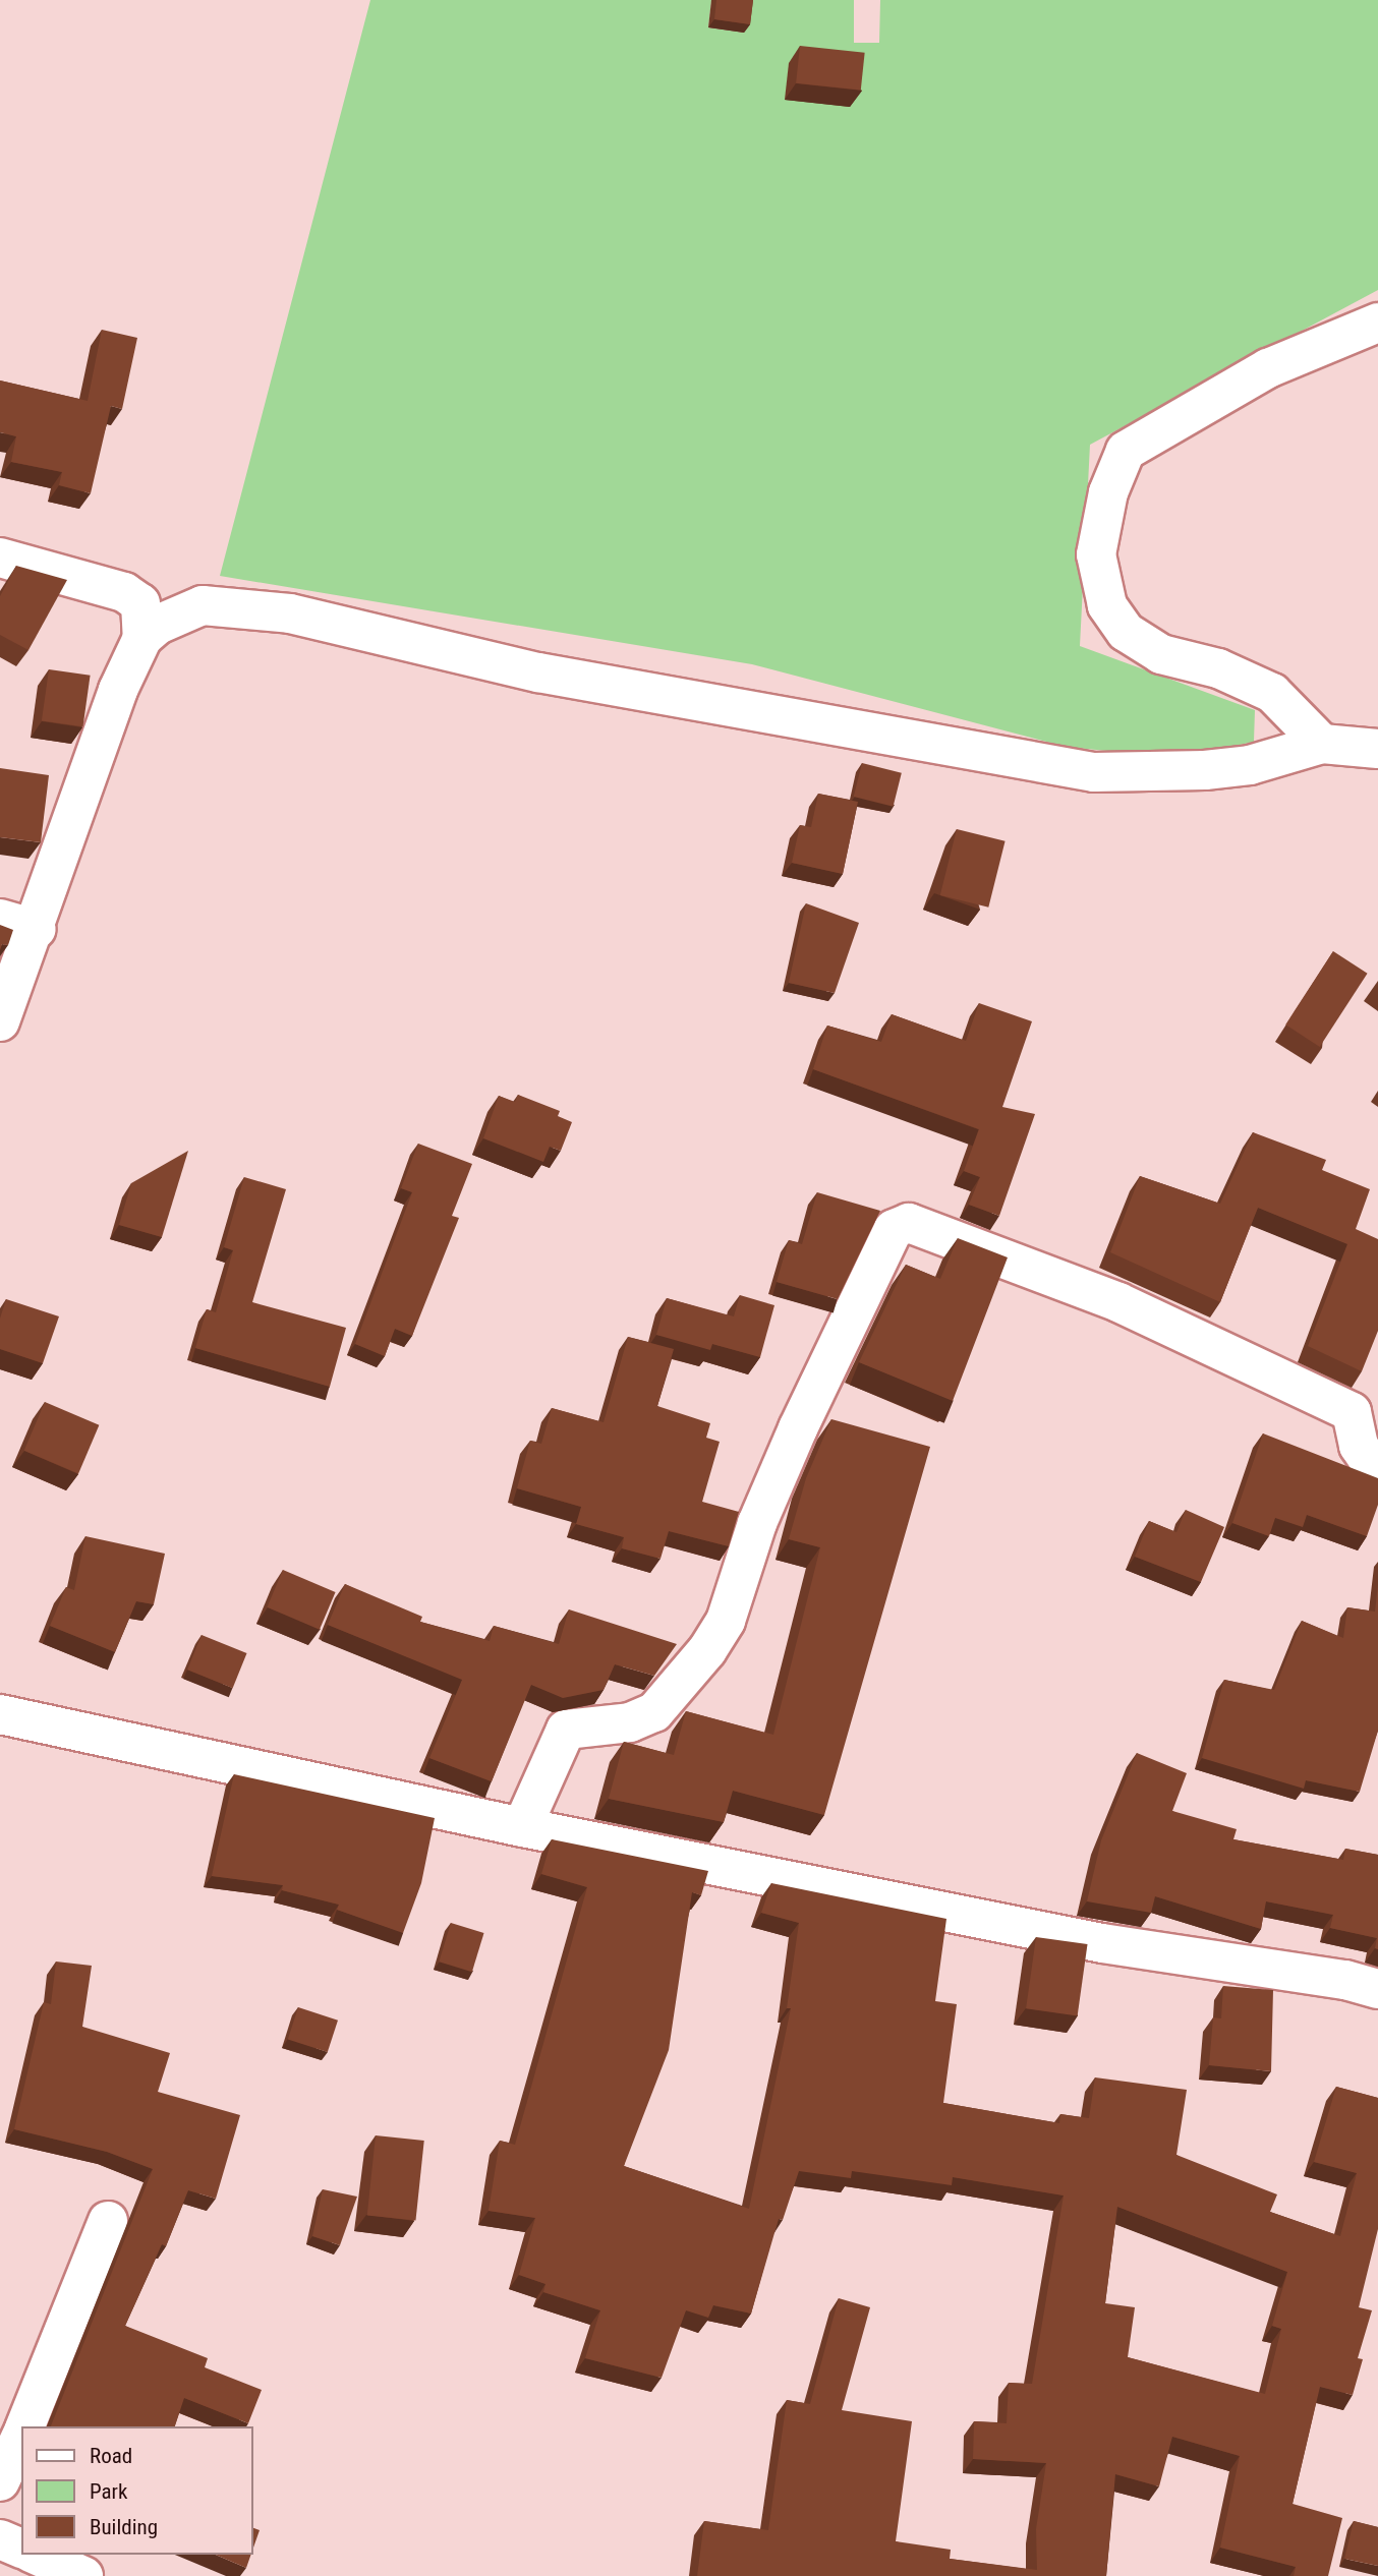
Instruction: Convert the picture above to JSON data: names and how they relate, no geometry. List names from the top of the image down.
{
  "legend": ["Road", "Park", "Building"]
}
